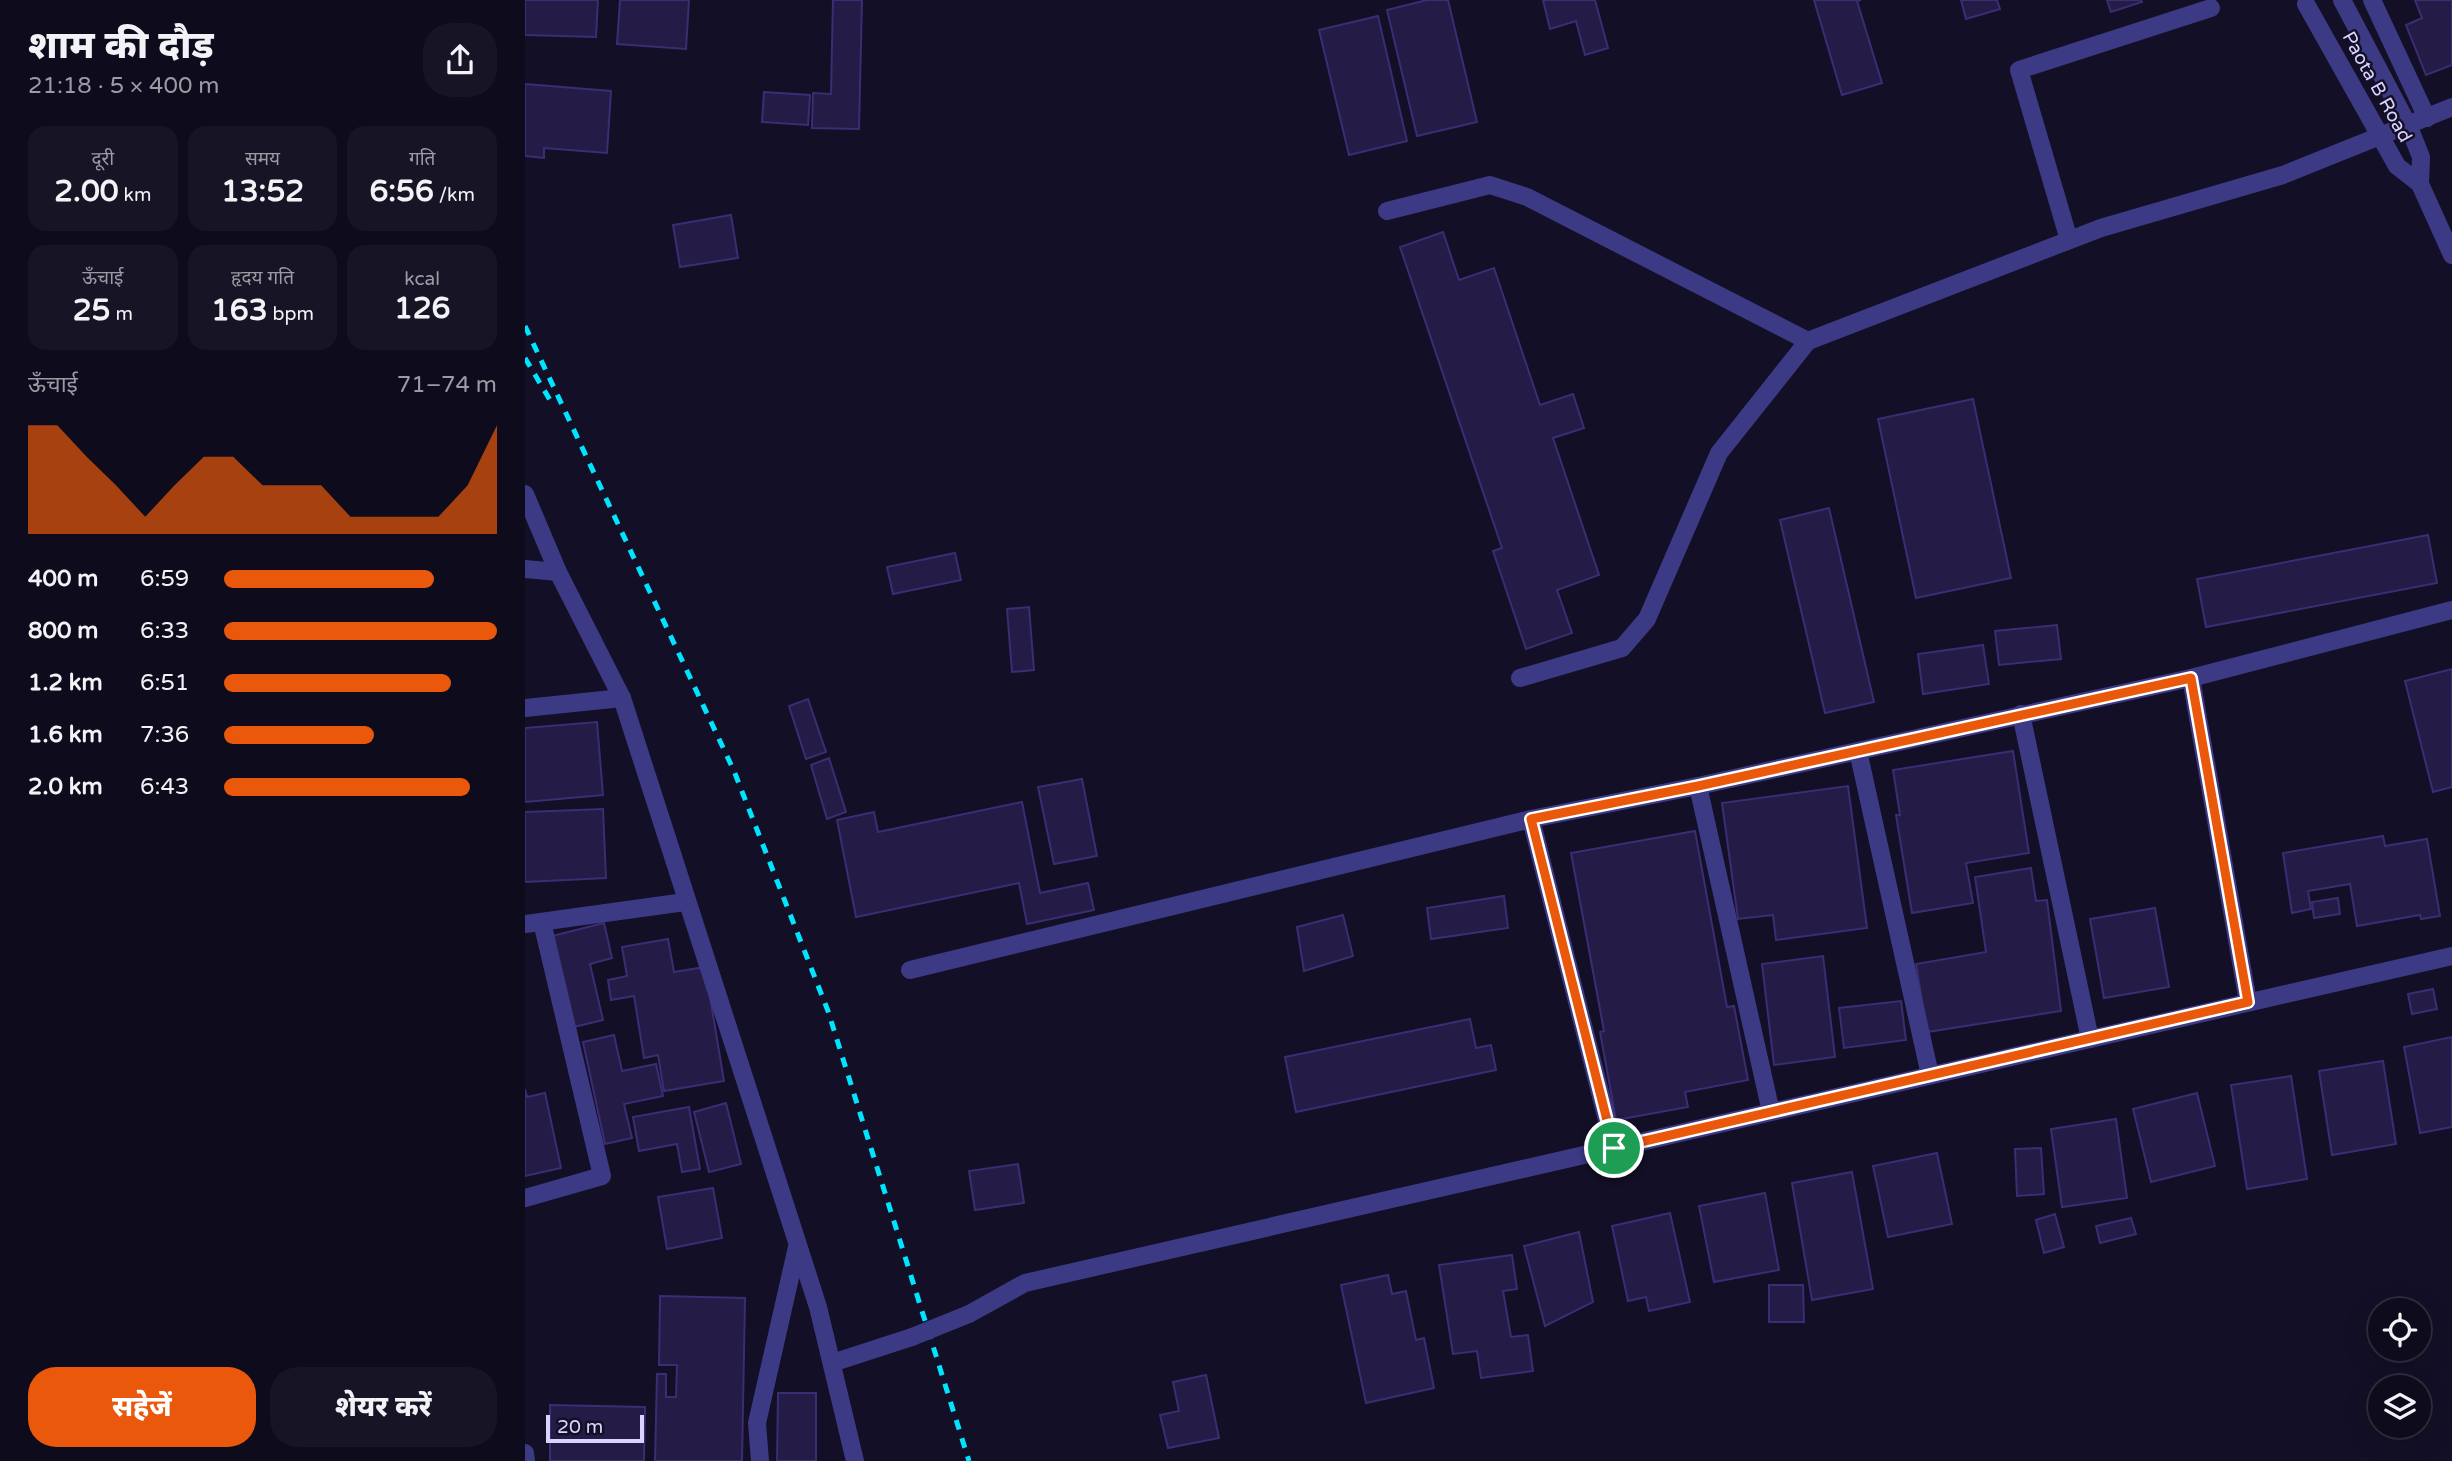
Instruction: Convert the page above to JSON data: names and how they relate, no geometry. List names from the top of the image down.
{
  "streets": {
    "street": ["Paota B Road"]
  },
  "scale_bar": "20 m",
  "page": {
    "heading": ["शाम की दौड़", "21:18 · 5 × 400 m"],
    "stats": [
      ["दूरी", "2.00 km"],
      ["समय", "13:52"],
      ["गति", "6:56 /km"],
      ["ऊँचाई", "25 m"],
      ["हृदय गति", "163 bpm"],
      ["kcal", "126"]
    ],
    "chart": ["ऊँचाई", "71–74 m"],
    "list": [
      {
        "name": "400 m",
        "note": "6:59"
      },
      {
        "name": "800 m",
        "note": "6:33"
      },
      {
        "name": "1.2 km",
        "note": "6:51"
      },
      {
        "name": "1.6 km",
        "note": "7:36"
      },
      {
        "name": "2.0 km",
        "note": "6:43"
      }
    ],
    "buttons": ["सहेजें", "शेयर करें"],
    "scale": "20 m"
  }
}
